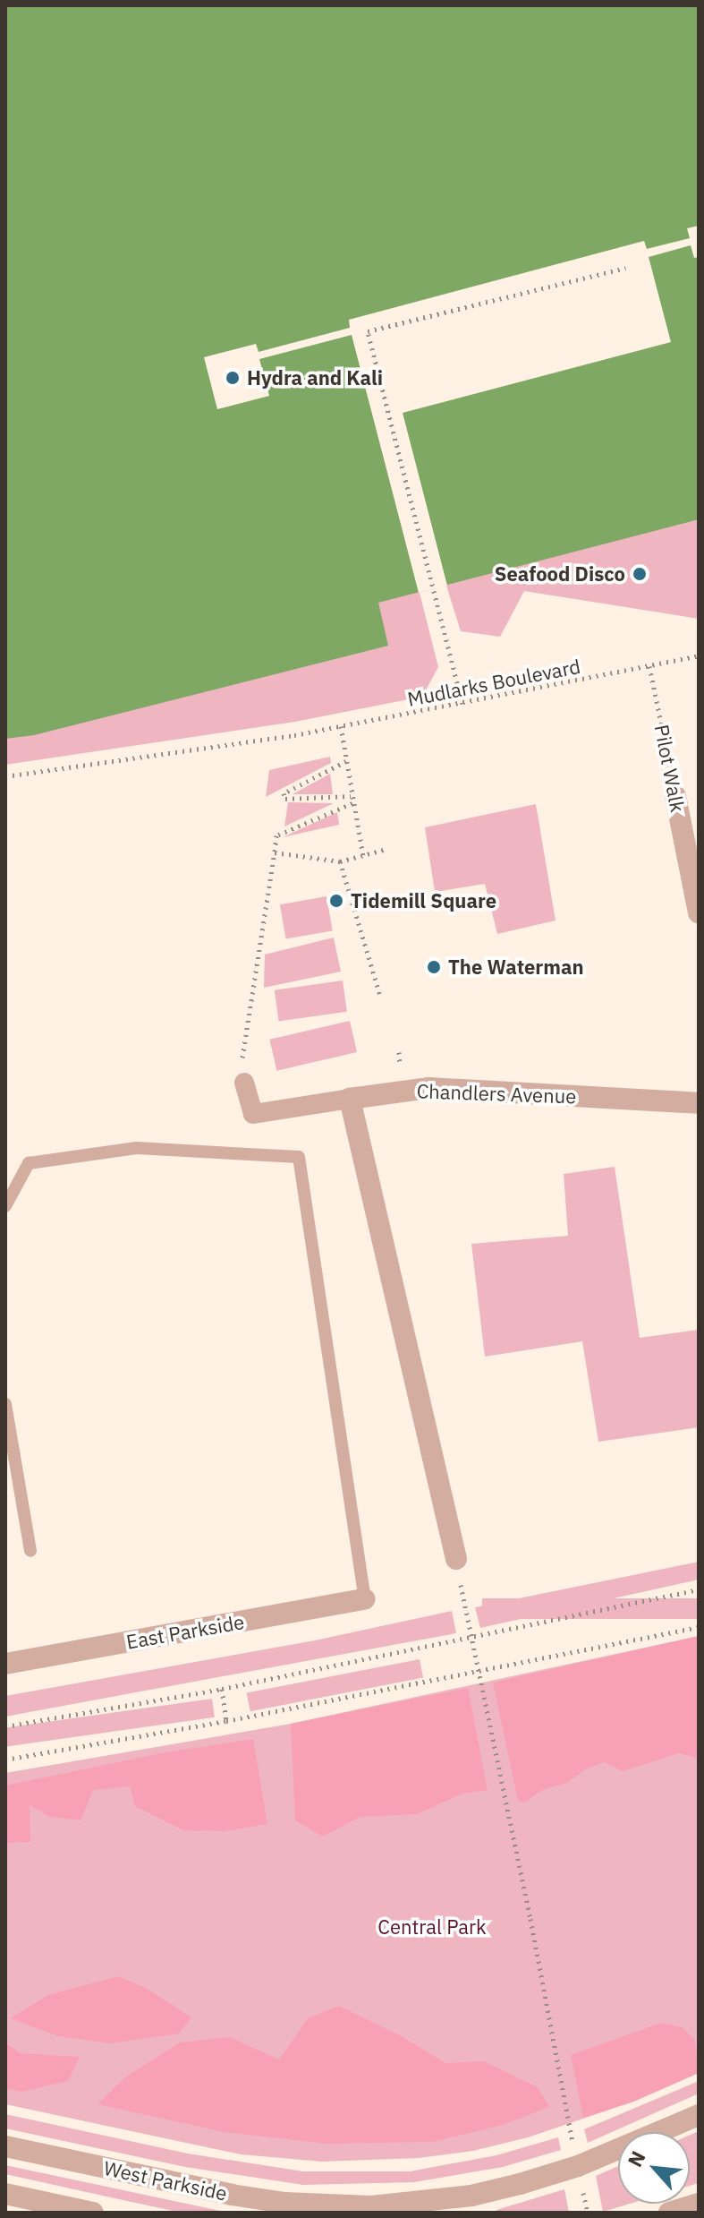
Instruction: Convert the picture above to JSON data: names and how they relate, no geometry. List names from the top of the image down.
{
  "streets": {
    "street": [
      "Pilot Walk",
      "Chandlers Avenue",
      "East Parkside",
      "West Parkside"
    ],
    "path": ["Mudlarks Boulevard"]
  },
  "crossings": [
    ["Mudlarks Boulevard", "Pilot Walk"]
  ],
  "parks": ["Central Park"],
  "places": [
    "Hydra and Kali",
    "Seafood Disco",
    "Tidemill Square",
    "The Waterman"
  ],
  "north": "top left"
}
